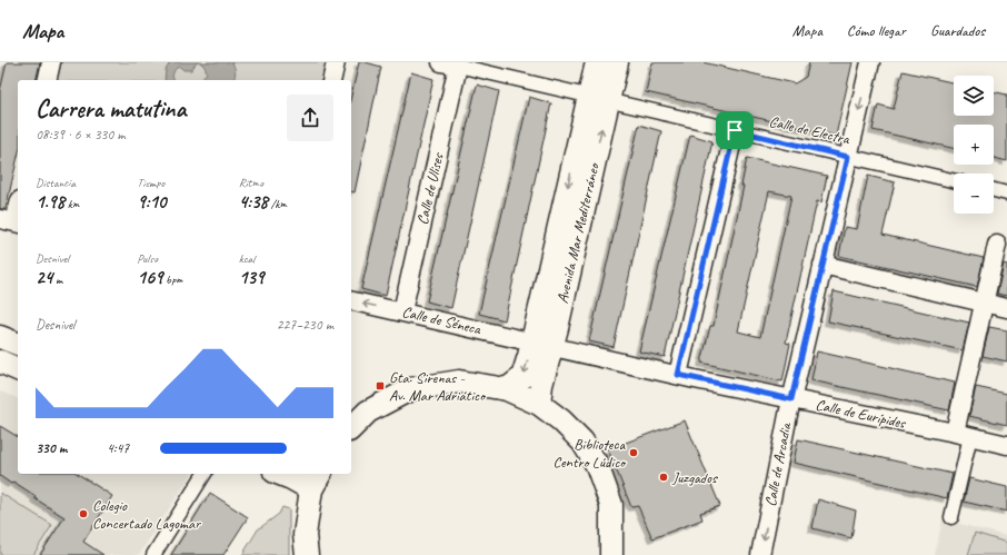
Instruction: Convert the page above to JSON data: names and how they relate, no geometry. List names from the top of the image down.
{
  "streets": {
    "street": [
      "Calle de Electra",
      "Calle de Ulises",
      "Avenida Mar Mediterráneo",
      "Calle de Séneca",
      "Calle de Eurípides",
      "Calle de Arcadia"
    ]
  },
  "crossings": [
    ["Calle de Electra", "Calle de Ulises"],
    ["Calle de Electra", "Avenida Mar Mediterráneo"],
    ["Calle de Electra", "Calle de Arcadia"],
    ["Calle de Ulises", "Calle de Séneca"],
    ["Avenida Mar Mediterráneo", "Calle de Séneca"],
    ["Avenida Mar Mediterráneo", "Calle de Eurípides"],
    ["Calle de Séneca", "Calle de Eurípides"],
    ["Calle de Eurípides", "Calle de Arcadia"]
  ],
  "one_way": ["Calle de Arcadia"],
  "places": {
    "transit": ["Gta. Sirenas - Av. Mar Adriático"],
    "other": ["Biblioteca Centro Lúdico", "Juzgados", "Colegio Concertado Lagomar"]
  },
  "page": {
    "header": "Mapa",
    "nav": ["Mapa", "Cómo llegar", "Guardados"],
    "map_buttons": ["+", "−"],
    "heading": ["Carrera matutina", "08:39 · 6 × 330 m"],
    "stats": [
      ["Distancia", "1.98 km"],
      ["Tiempo", "9:10"],
      ["Ritmo", "4:38 /km"],
      ["Desnivel", "24 m"],
      ["Pulso", "169 bpm"],
      ["kcal", "139"]
    ],
    "chart": ["Desnivel", "227–230 m"],
    "list": [
      {
        "name": "330 m",
        "note": "4:47"
      }
    ]
  }
}
